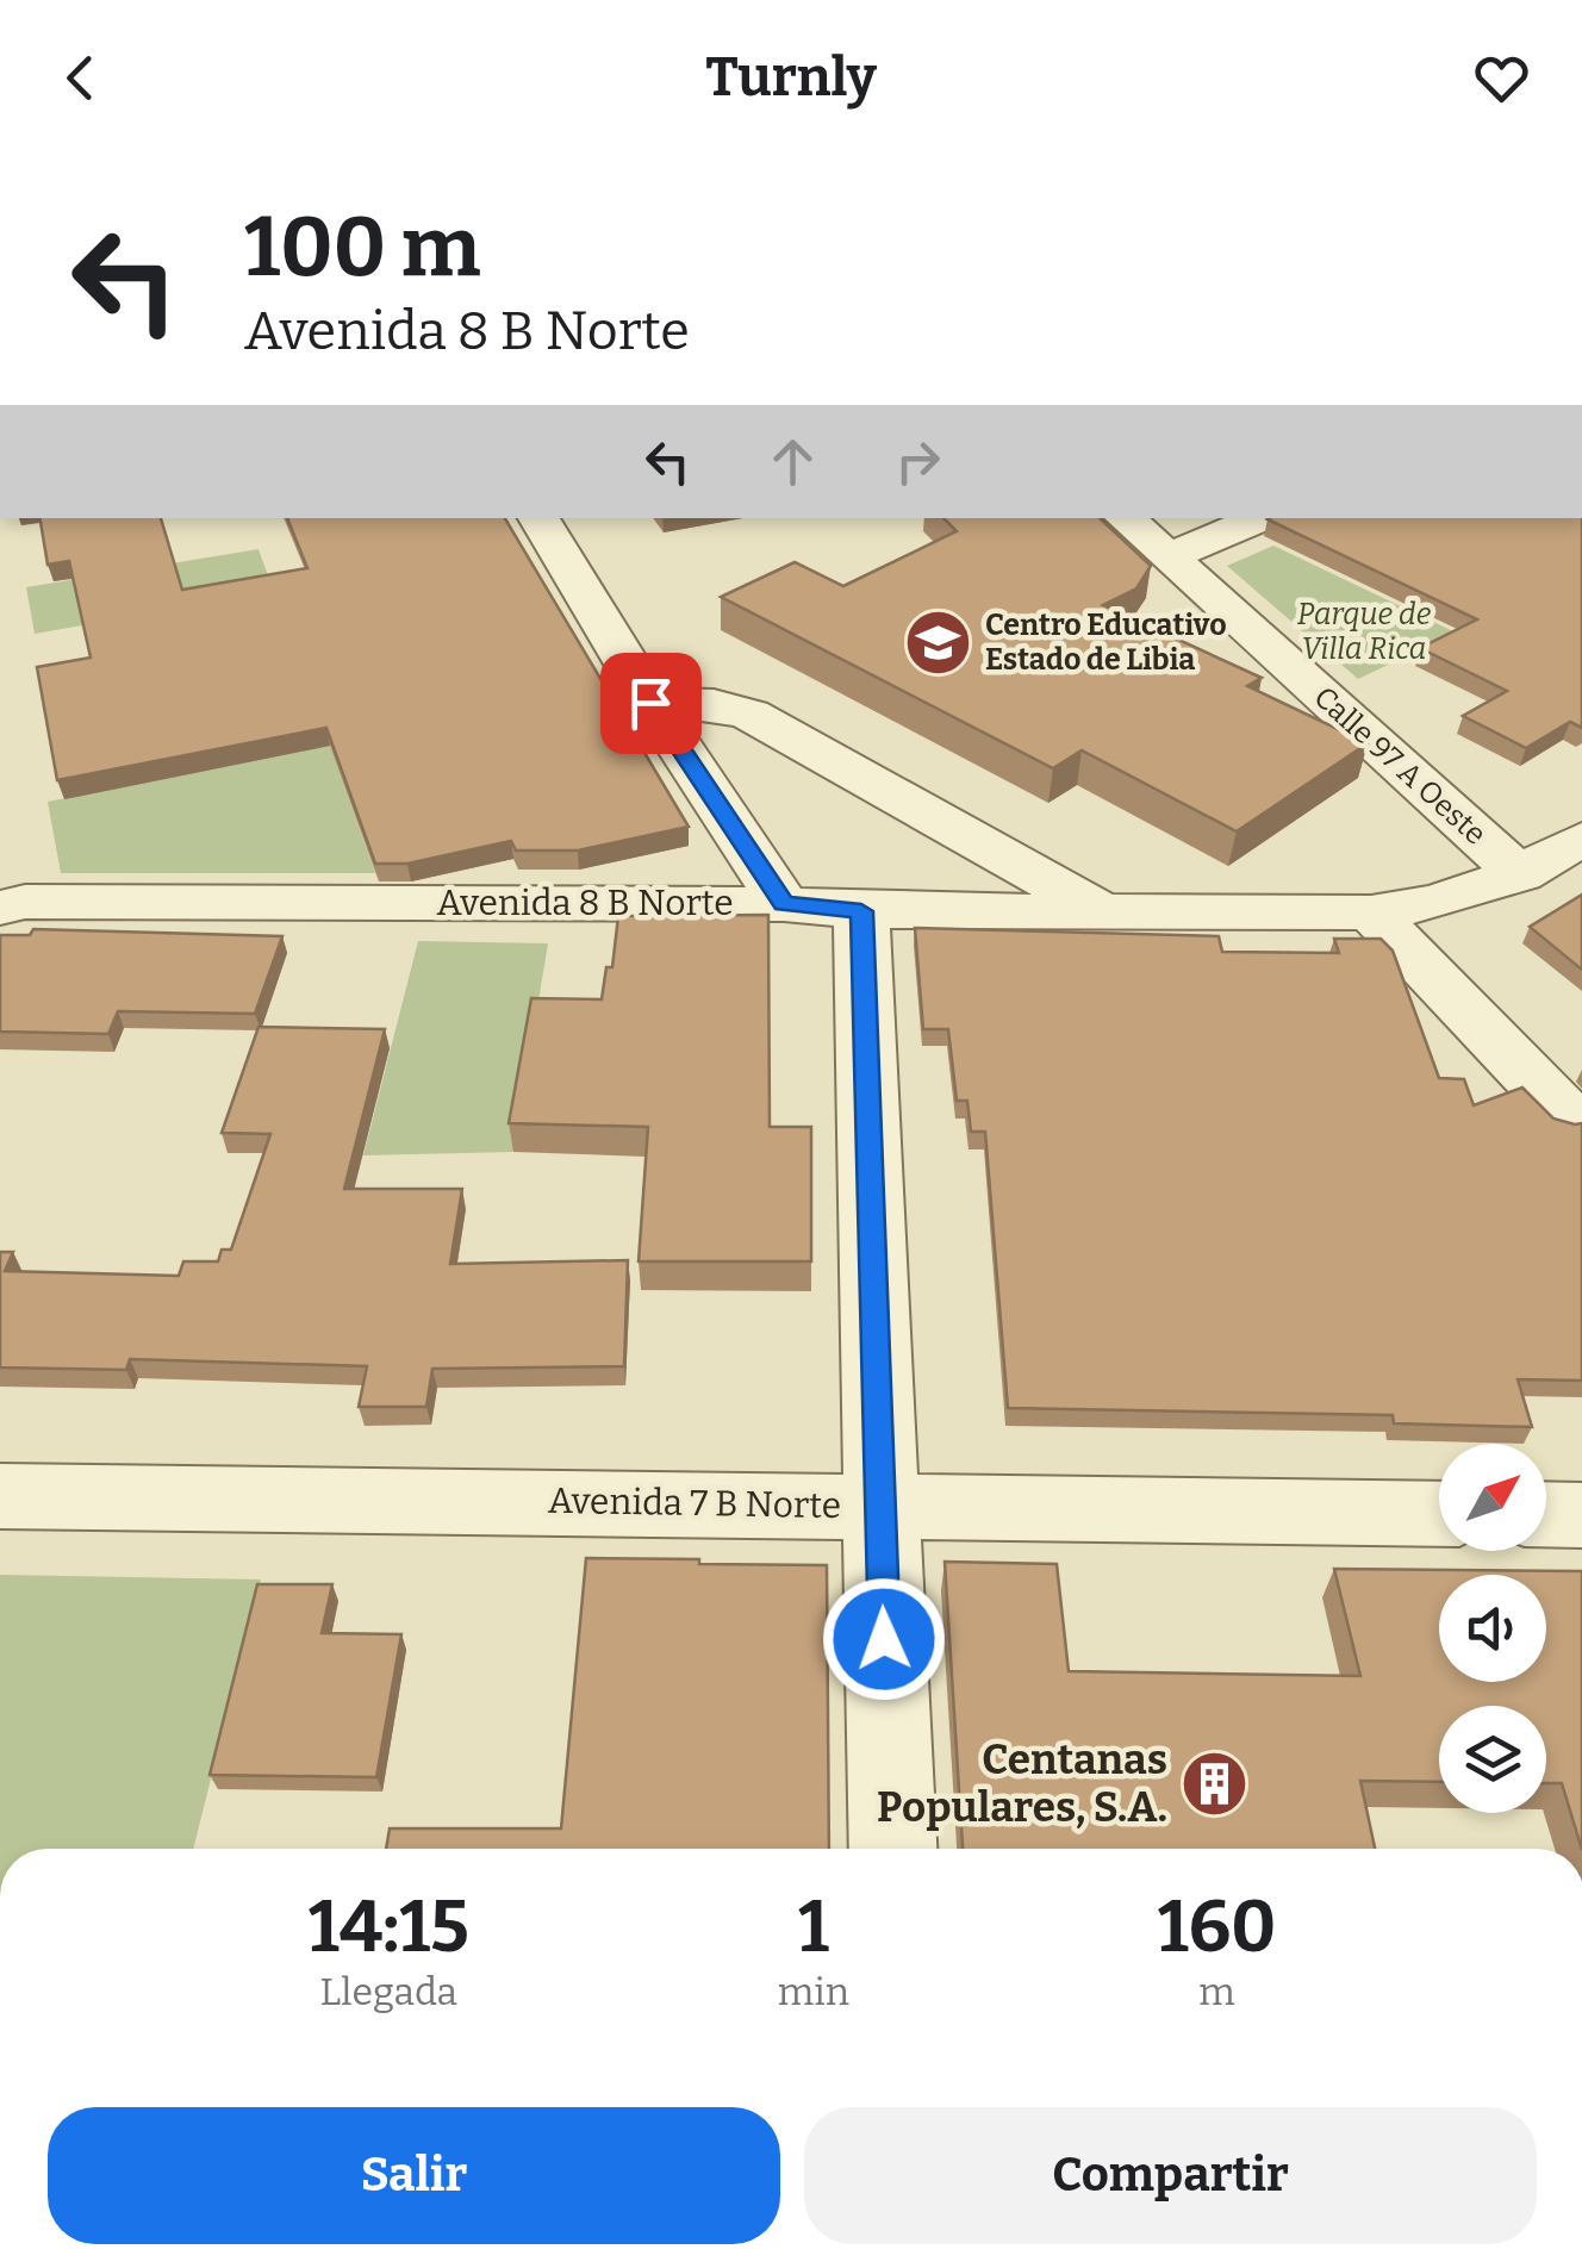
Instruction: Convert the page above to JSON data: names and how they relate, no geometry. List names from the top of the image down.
{
  "streets": {
    "street": ["Calle 97 A Oeste", "Avenida 8 B Norte", "Avenida 7 B Norte"]
  },
  "crossings": [
    ["Calle 97 A Oeste", "Avenida 8 B Norte"]
  ],
  "parks": ["Parque de Villa Rica"],
  "places": {
    "school or university": ["Centro Educativo Estado de Libia"],
    "building": ["Centanas Populares, S.A."]
  },
  "north": "top right",
  "page": {
    "header": "Turnly",
    "turn": ["100 m", "Avenida 8 B Norte"],
    "eta": [
      "14:15",
      "Llegada",
      "1",
      "min",
      "160",
      "m"
    ],
    "buttons": ["Salir", "Compartir"]
  }
}
